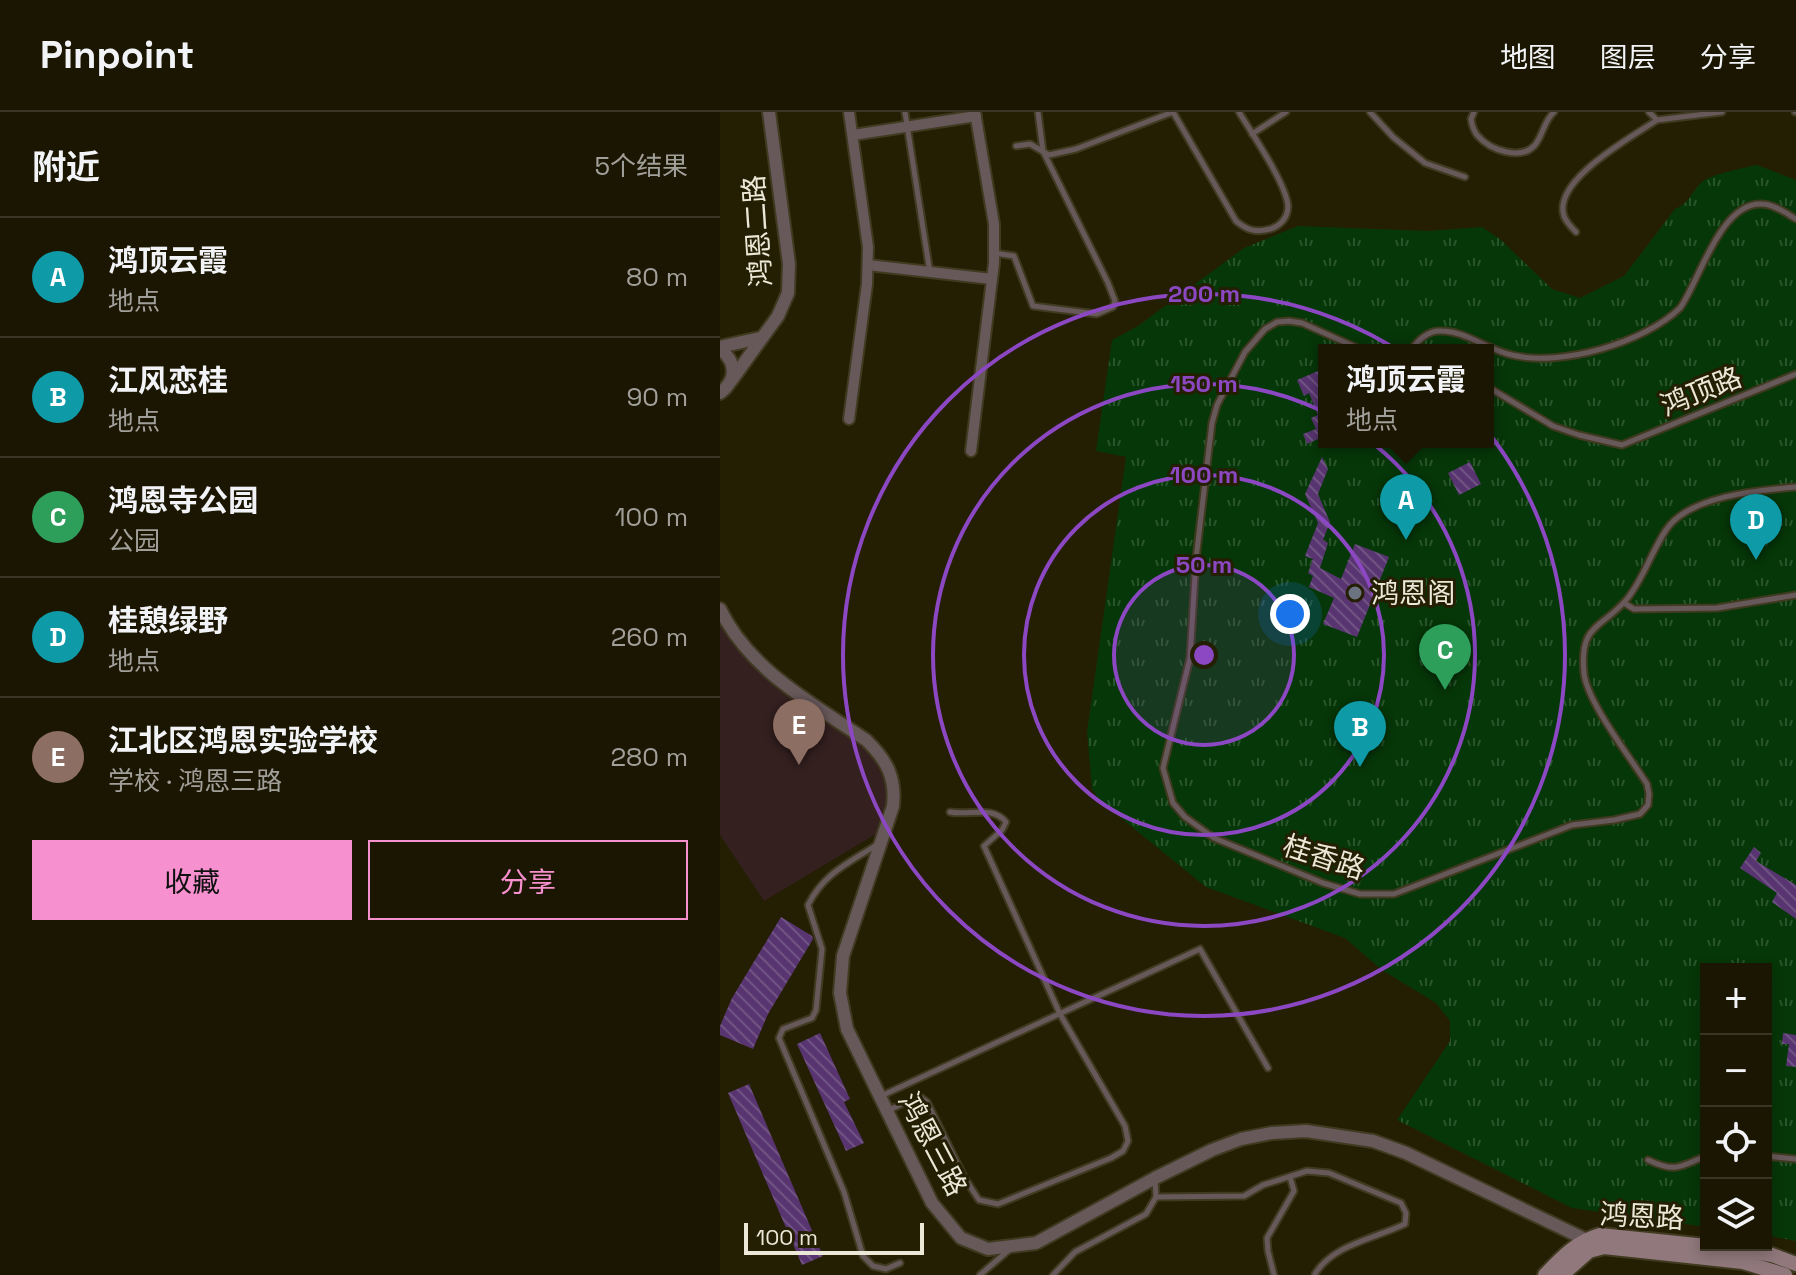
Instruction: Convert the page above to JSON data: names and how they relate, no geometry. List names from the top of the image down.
{
  "streets": {
    "main road": ["鸿恩路"],
    "street": ["鸿恩二路", "鸿恩三路"],
    "lane": ["鸿顶路", "桂香路"]
  },
  "crossings": [
    ["鸿恩三路", "鸿恩路"]
  ],
  "places": ["鸿恩阁"],
  "scale_bar": "100 m",
  "page": {
    "header": "Pinpoint",
    "nav": ["地图", "图层", "分享"],
    "heading": ["附近", "5个结果"],
    "list": [
      {
        "mark": "A",
        "name": "鸿顶云霞",
        "note": "地点",
        "value": "80 m"
      },
      {
        "mark": "B",
        "name": "江风恋桂",
        "note": "地点",
        "value": "90 m"
      },
      {
        "mark": "C",
        "name": "鸿恩寺公园",
        "note": "公园",
        "value": "100 m"
      },
      {
        "mark": "D",
        "name": "桂憩绿野",
        "note": "地点",
        "value": "260 m"
      },
      {
        "mark": "E",
        "name": "江北区鸿恩实验学校",
        "note": "学校 · 鸿恩三路",
        "value": "280 m"
      }
    ],
    "popup": ["鸿顶云霞", "地点"],
    "pins": [
      "A",
      "D",
      "C",
      "E",
      "B"
    ],
    "buttons": ["收藏", "分享"],
    "map_buttons": ["+", "−"],
    "scale": "100 m"
  },
  "rings": [
    "200 m",
    "150 m",
    "100 m",
    "50 m"
  ]
}
